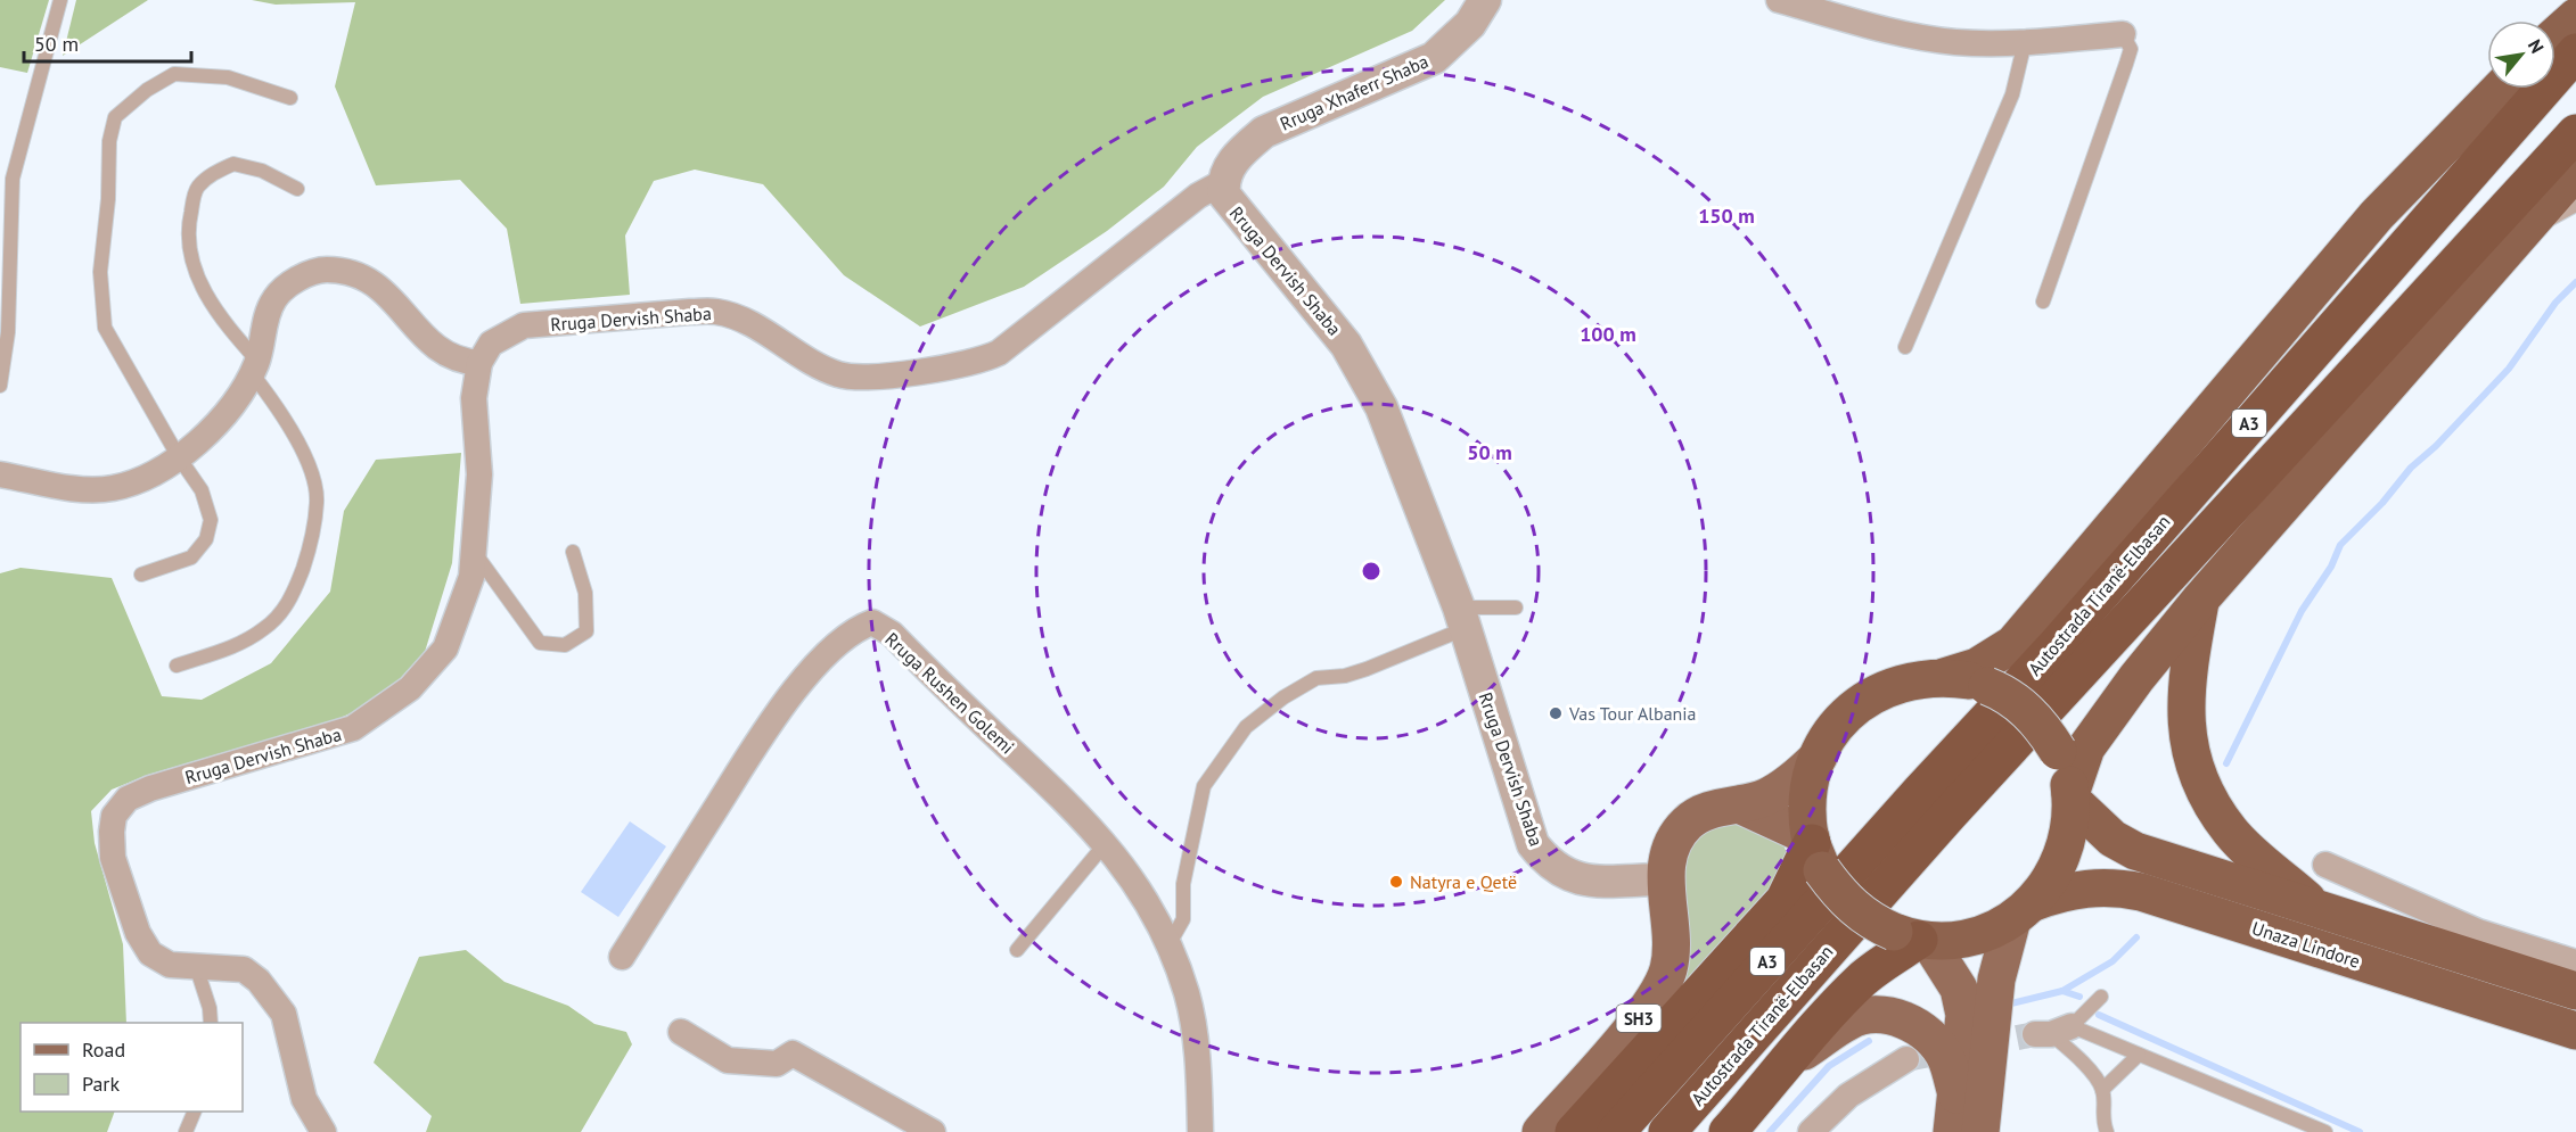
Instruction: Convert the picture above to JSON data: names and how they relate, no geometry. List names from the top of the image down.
{
  "streets": {
    "highway": ["A3", "Autostrada Tiranë-Elbasan", "Unaza Lindore"],
    "main road": ["SH3"],
    "street": ["Rruga Xhaferr Shaba", "Rruga Dervish Shaba", "Rruga Rushen Golemi"]
  },
  "crossings": [
    ["Rruga Xhaferr Shaba", "Rruga Dervish Shaba"],
    ["Rruga Dervish Shaba", "SH3"]
  ],
  "places": ["Vas Tour Albania", "Natyra e Qetë"],
  "legend": ["Road", "Park"],
  "scale_bar": "50 m",
  "north": "top right",
  "rings": ["150 m", "100 m", "50 m"]
}
